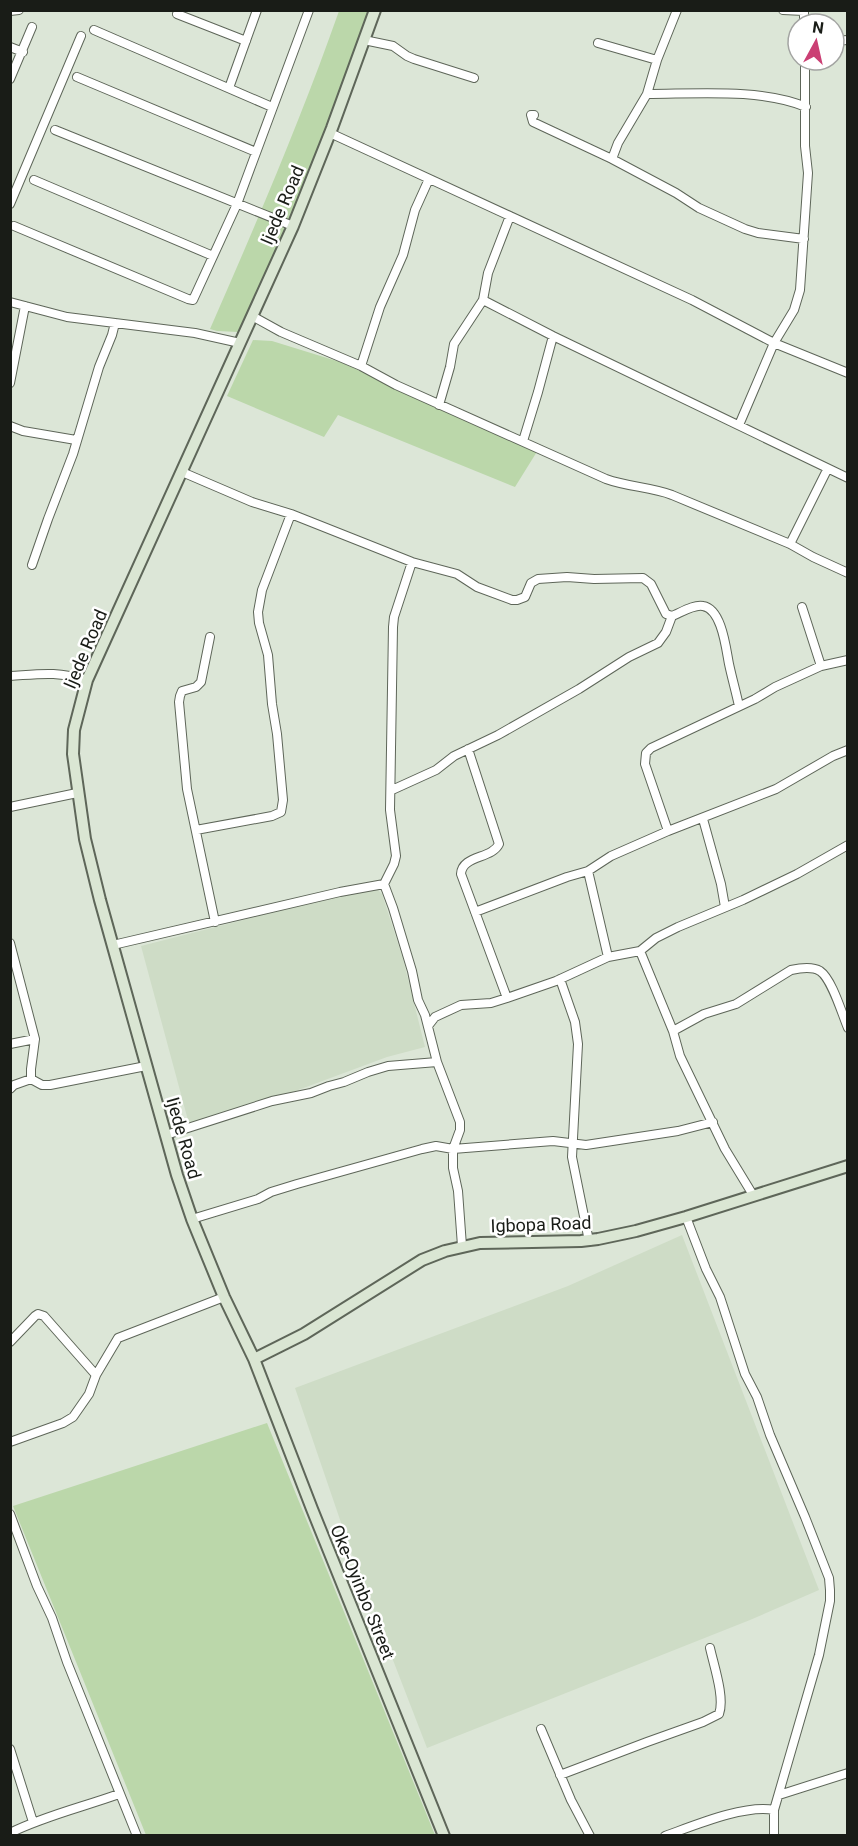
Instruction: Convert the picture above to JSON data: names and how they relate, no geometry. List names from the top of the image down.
{
  "streets": {
    "main road": ["Ijede Road", "Igbopa Road", "Oke-Oyinbo Street"]
  },
  "crossings": [
    ["Ijede Road", "Igbopa Road"],
    ["Ijede Road", "Oke-Oyinbo Street"],
    ["Igbopa Road", "Oke-Oyinbo Street"]
  ],
  "north": "top"
}
